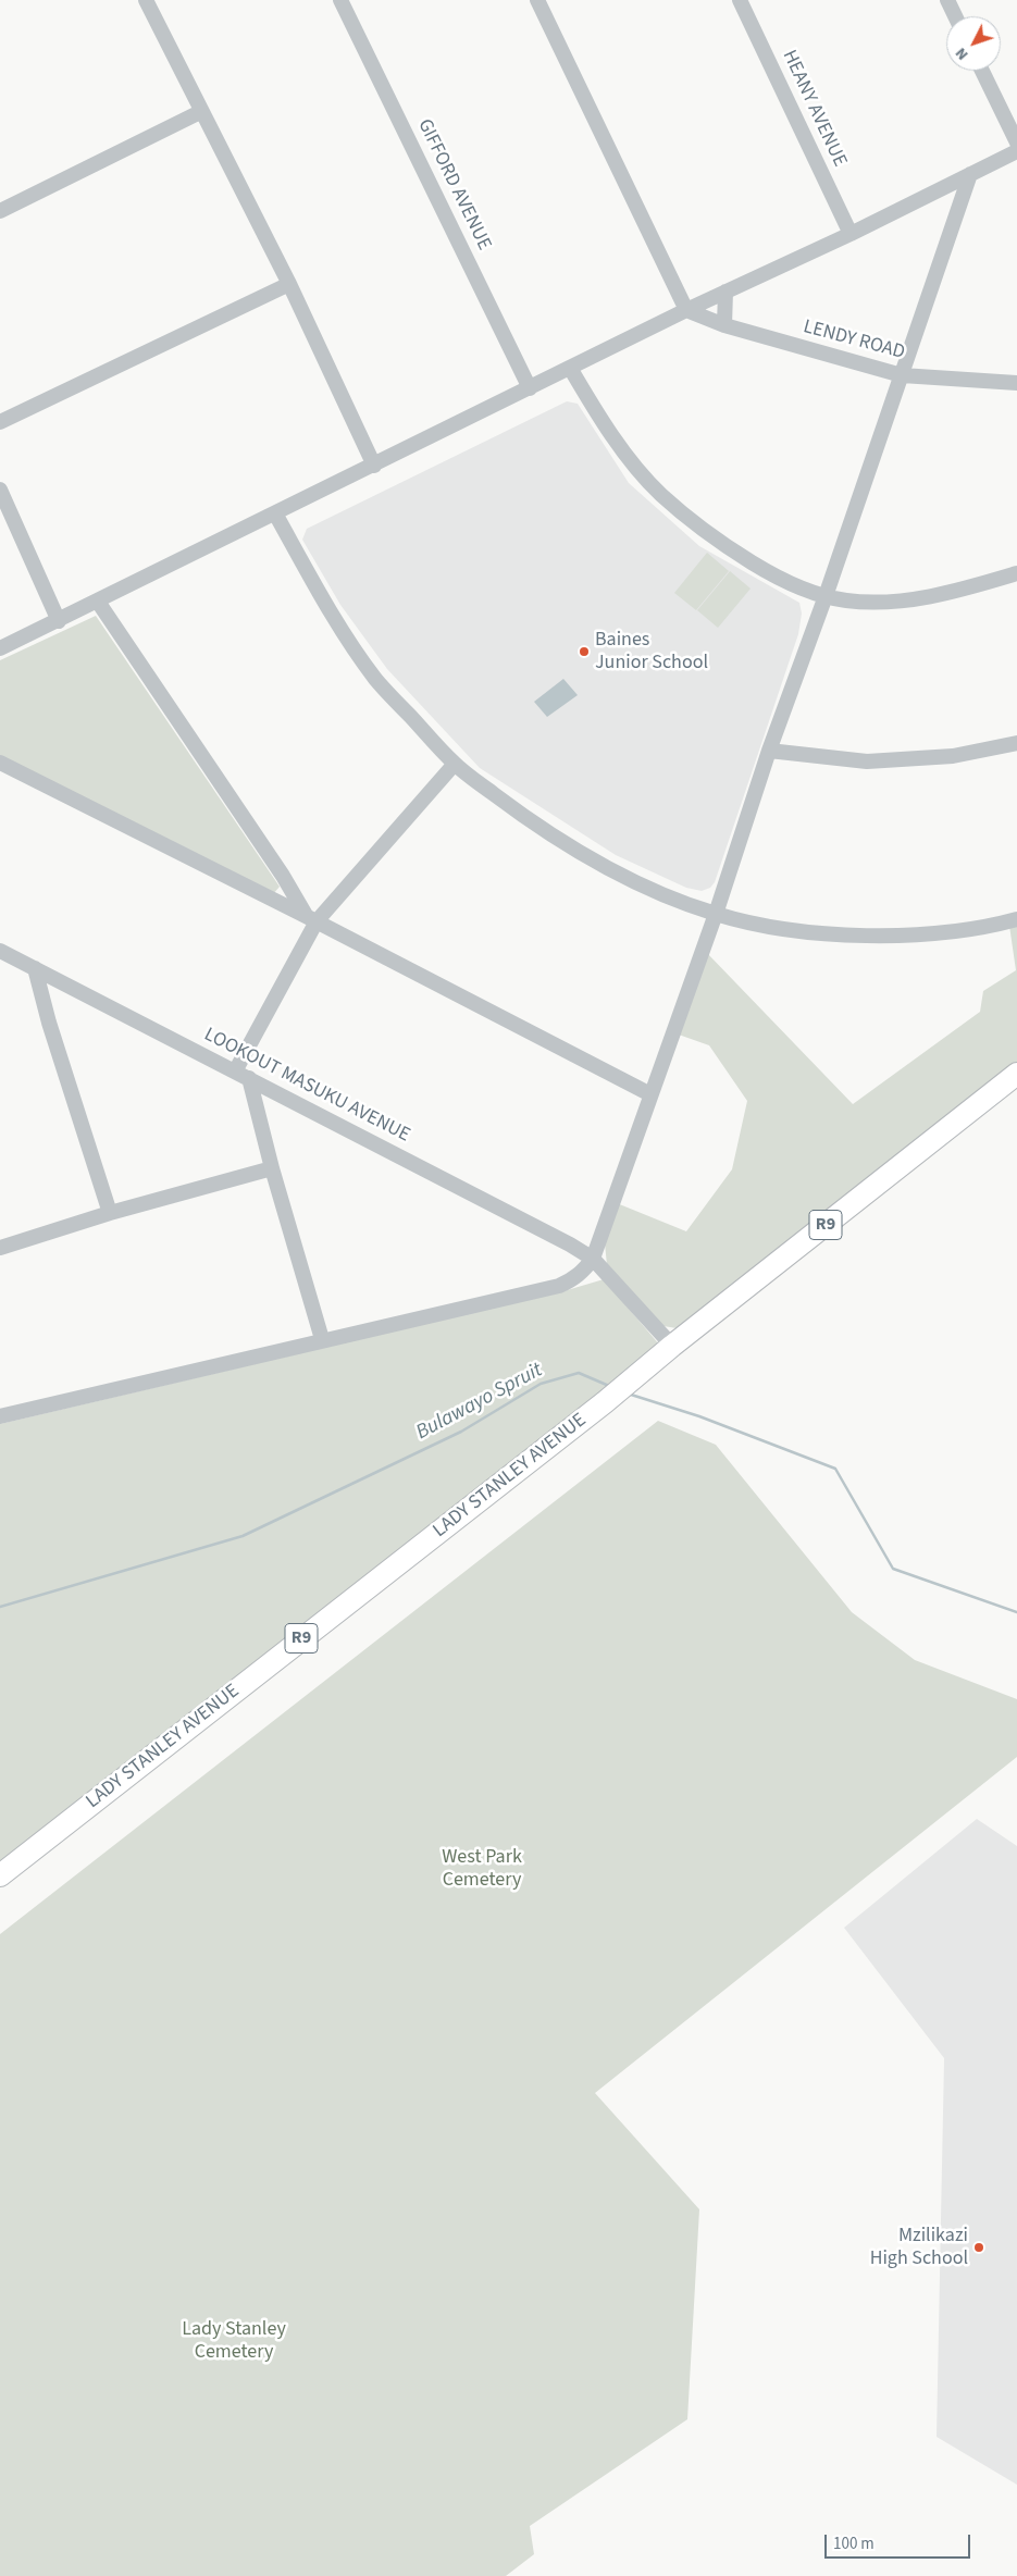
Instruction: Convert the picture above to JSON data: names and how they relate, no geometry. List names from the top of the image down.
{
  "streets": {
    "highway": ["R9", "LADY STANLEY AVENUE"],
    "street": [
      "HEANY AVENUE",
      "GIFFORD AVENUE",
      "LENDY ROAD",
      "LOOKOUT MASUKU AVENUE"
    ]
  },
  "crossings": [
    ["LOOKOUT MASUKU AVENUE", "LADY STANLEY AVENUE"]
  ],
  "water": ["Bulawayo Spruit"],
  "parks": ["West Park Cemetery", "Lady Stanley Cemetery"],
  "places": ["Baines Junior School", "Mzilikazi High School"],
  "scale_bar": "100 m",
  "north": "bottom left"
}
